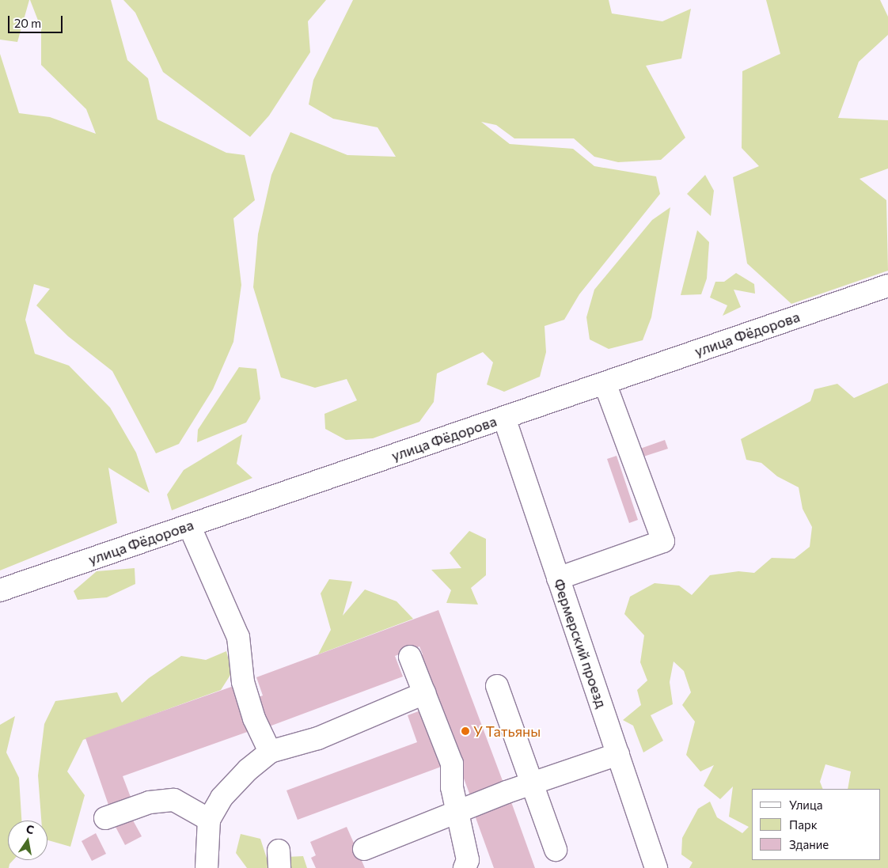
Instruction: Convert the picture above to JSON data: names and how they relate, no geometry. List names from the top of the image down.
{
  "streets": {
    "street": ["улица Фёдорова", "Фермерский проезд"]
  },
  "crossings": [
    ["улица Фёдорова", "Фермерский проезд"]
  ],
  "places": ["У Татьяны"],
  "legend": ["Улица", "Парк", "Здание"],
  "scale_bar": "20 m",
  "north": "top"
}
